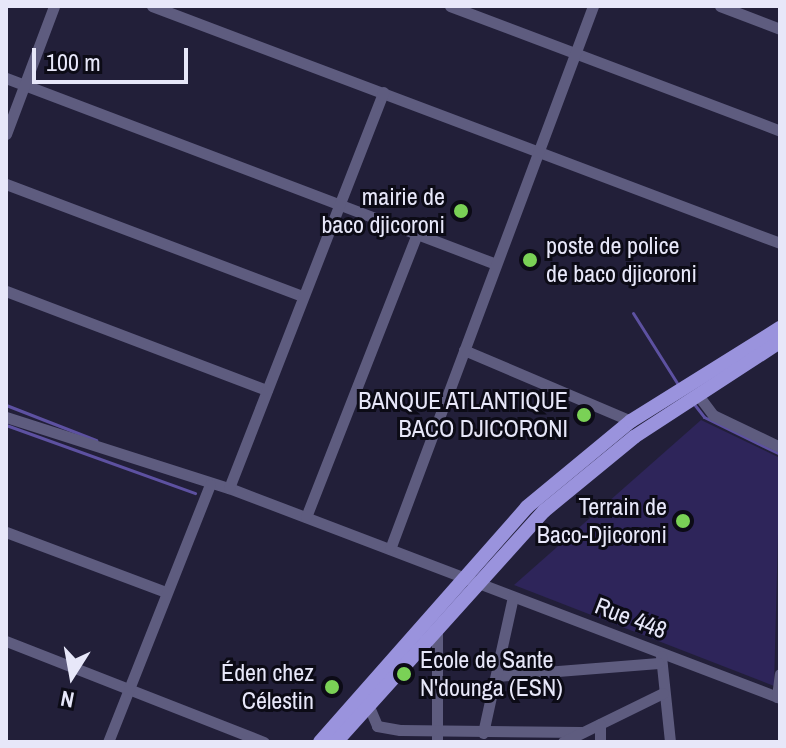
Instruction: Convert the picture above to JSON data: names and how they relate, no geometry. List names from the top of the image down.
{
  "streets": {
    "street": ["Rue 448"]
  },
  "places": [
    "mairie de baco djicoroni",
    "poste de police de baco djicoroni",
    "BANQUE ATLANTIQUE BACO DJICORONI",
    "Terrain de Baco-Djicoroni",
    "Ecole de Sante N'dounga (ESN)",
    "Éden chez Célestin"
  ],
  "scale_bar": "100 m",
  "north": "bottom"
}
